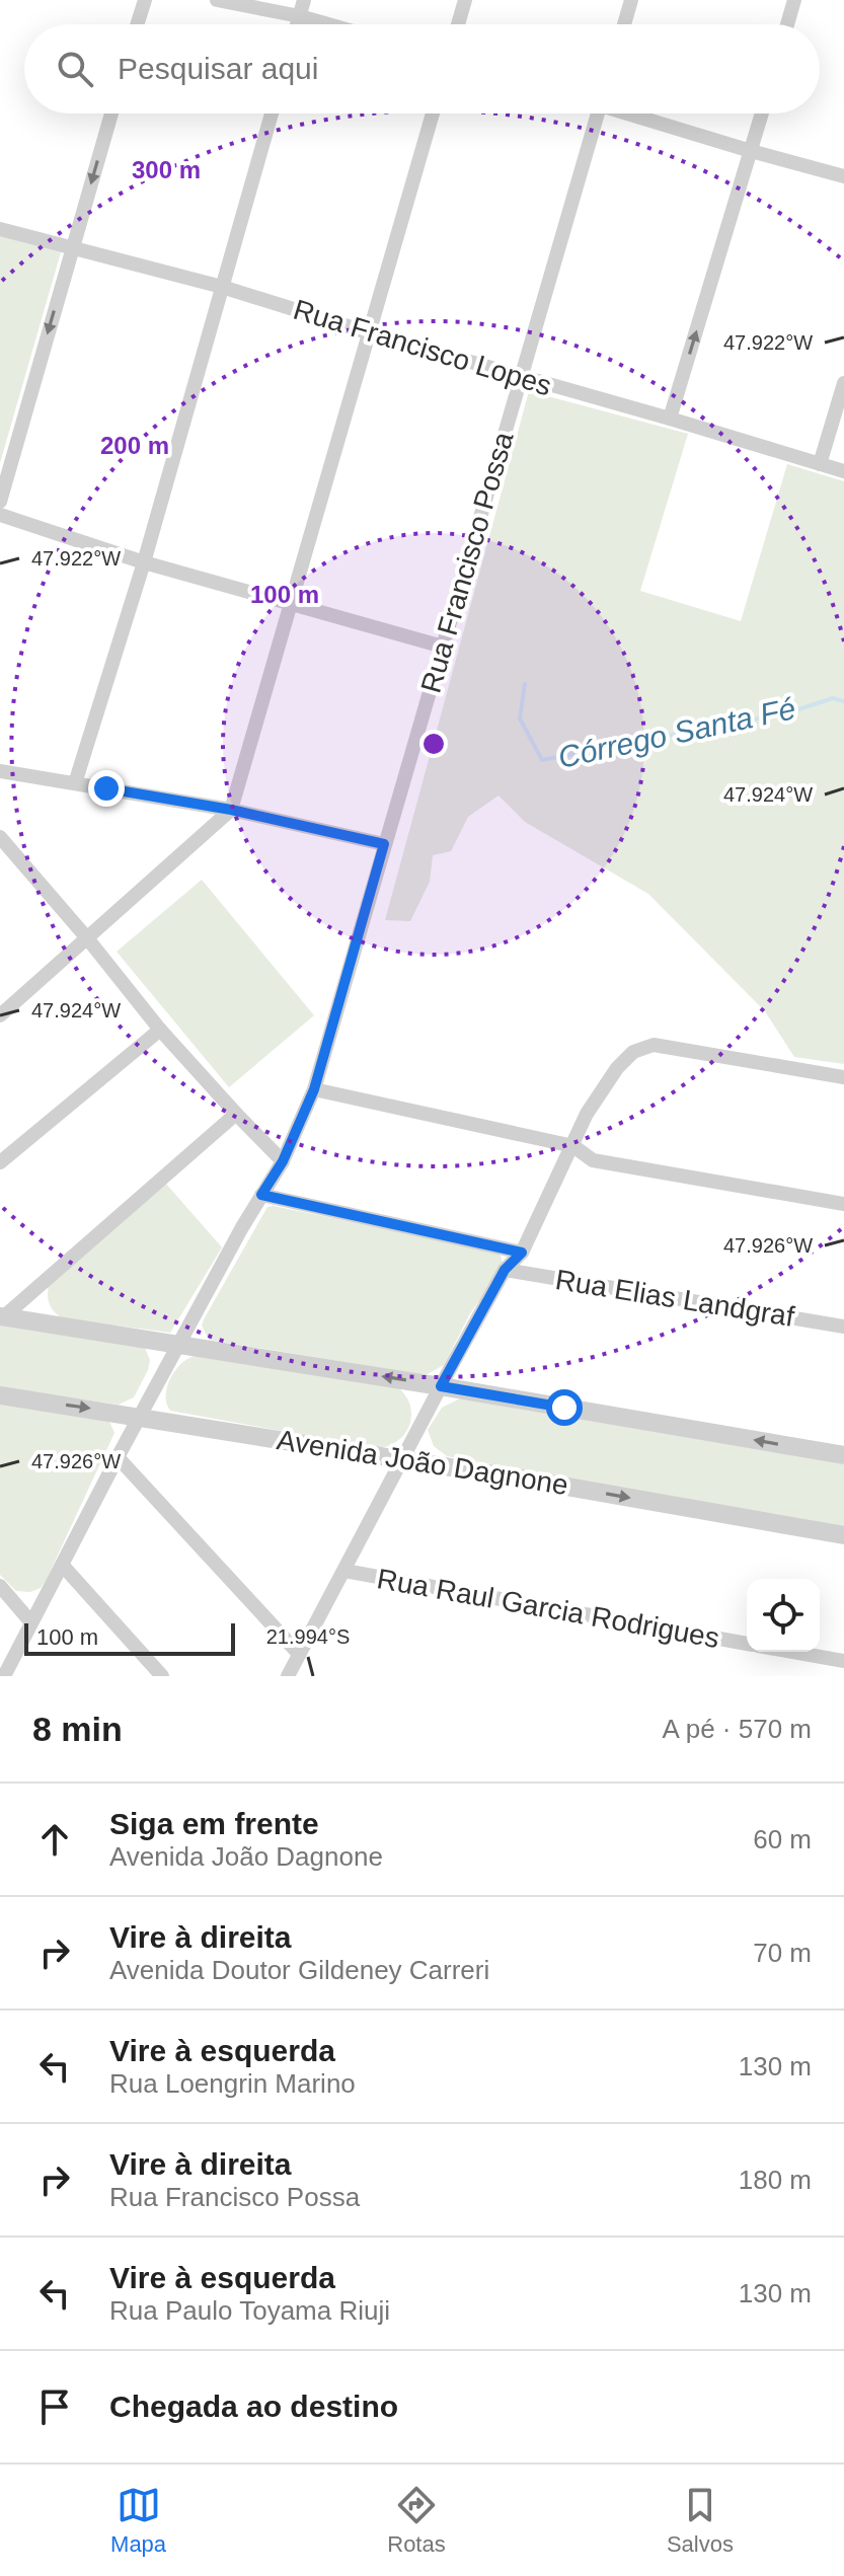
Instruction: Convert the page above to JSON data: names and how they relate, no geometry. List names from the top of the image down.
{
  "streets": {
    "street": [
      "Rua Francisco Lopes",
      "Rua Francisco Possa",
      "Rua Elias Landgraf",
      "Avenida João Dagnone",
      "Rua Raul Garcia Rodrigues"
    ]
  },
  "crossings": [
    ["Rua Francisco Lopes", "Rua Francisco Possa"],
    ["Rua Francisco Possa", "Avenida João Dagnone"]
  ],
  "water": ["Córrego Santa Fé"],
  "scale_bar": "100 m",
  "page": {
    "search": "Pesquisar aqui",
    "scale": "100 m",
    "heading": ["8 min", "A pé · 570 m"],
    "list": [
      ["Siga em frente", "Avenida João Dagnone", "60 m"],
      ["Vire à direita", "Avenida Doutor Gildeney Carreri", "70 m"],
      ["Vire à esquerda", "Rua Loengrin Marino", "130 m"],
      ["Vire à direita", "Rua Francisco Possa", "180 m"],
      ["Vire à esquerda", "Rua Paulo Toyama Riuji", "130 m"],
      "Chegada ao destino"
    ],
    "nav": ["Mapa", "Rotas", "Salvos"]
  },
  "coordinates": [
    "47.922°W",
    "47.924°W",
    "47.926°W",
    "21.994°S"
  ],
  "rings": ["300 m", "200 m", "100 m"]
}
